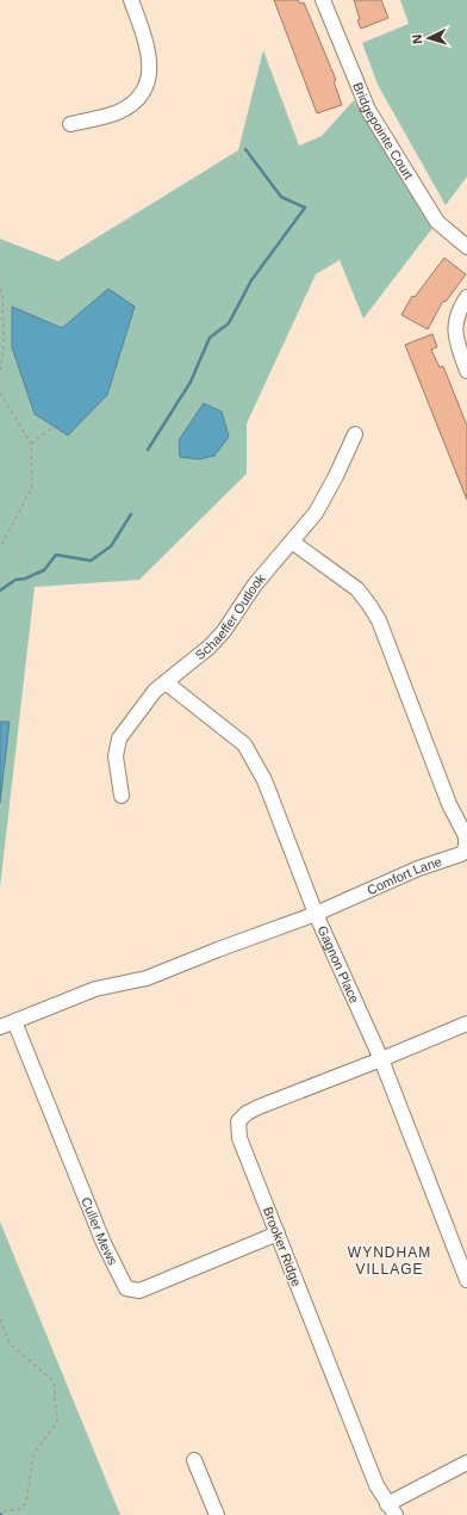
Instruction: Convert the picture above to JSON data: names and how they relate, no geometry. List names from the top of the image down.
{
  "streets": {
    "street": [
      "Bridgepointe Court",
      "Schaeffer Outlook",
      "Comfort Lane",
      "Gagnon Place",
      "Culler Mews",
      "Brooker Ridge"
    ]
  },
  "crossings": [
    ["Schaeffer Outlook", "Comfort Lane"],
    ["Schaeffer Outlook", "Gagnon Place"],
    ["Comfort Lane", "Gagnon Place"],
    ["Comfort Lane", "Culler Mews"],
    ["Gagnon Place", "Brooker Ridge"],
    ["Culler Mews", "Brooker Ridge"]
  ],
  "districts": ["WYNDHAM VILLAGE"],
  "north": "left"
}
